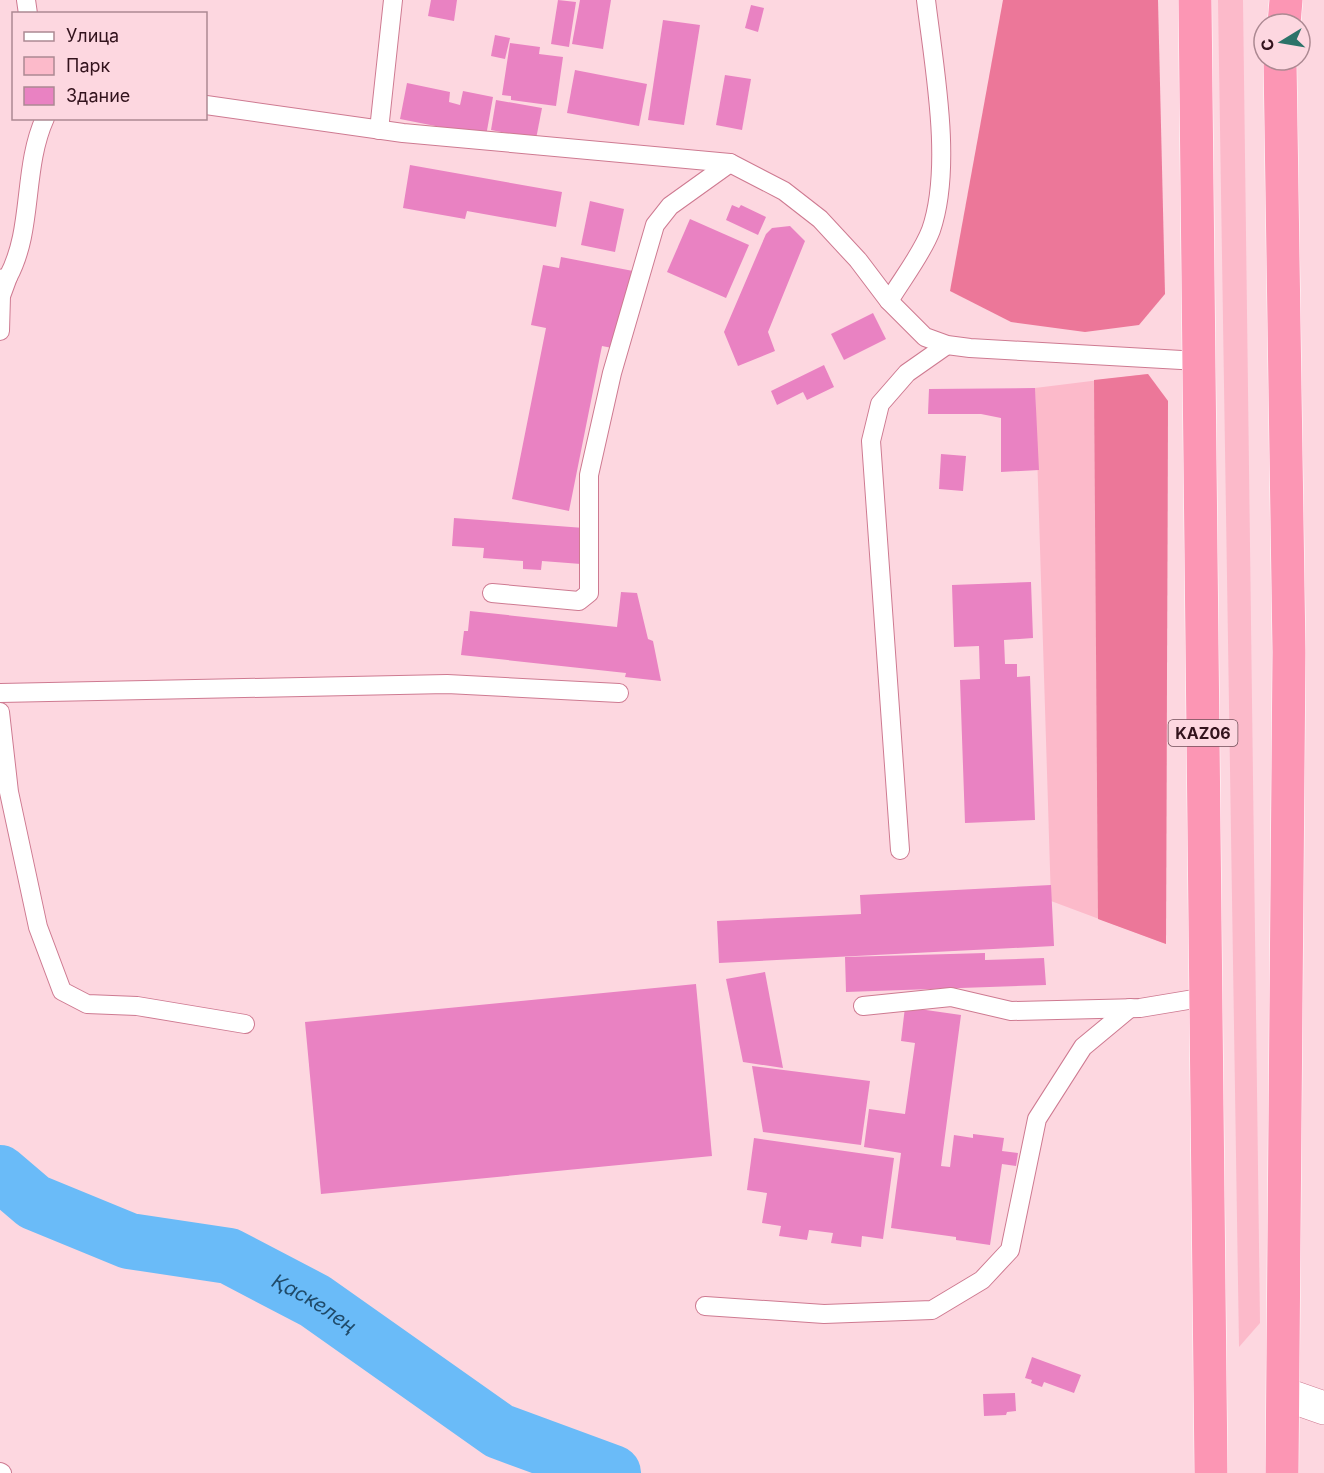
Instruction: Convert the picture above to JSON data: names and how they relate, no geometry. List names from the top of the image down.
{
  "streets": {
    "highway": ["KАZ06"]
  },
  "water": ["Қаскелең"],
  "legend": ["Улица", "Парк", "Здание"],
  "north": "left"
}
